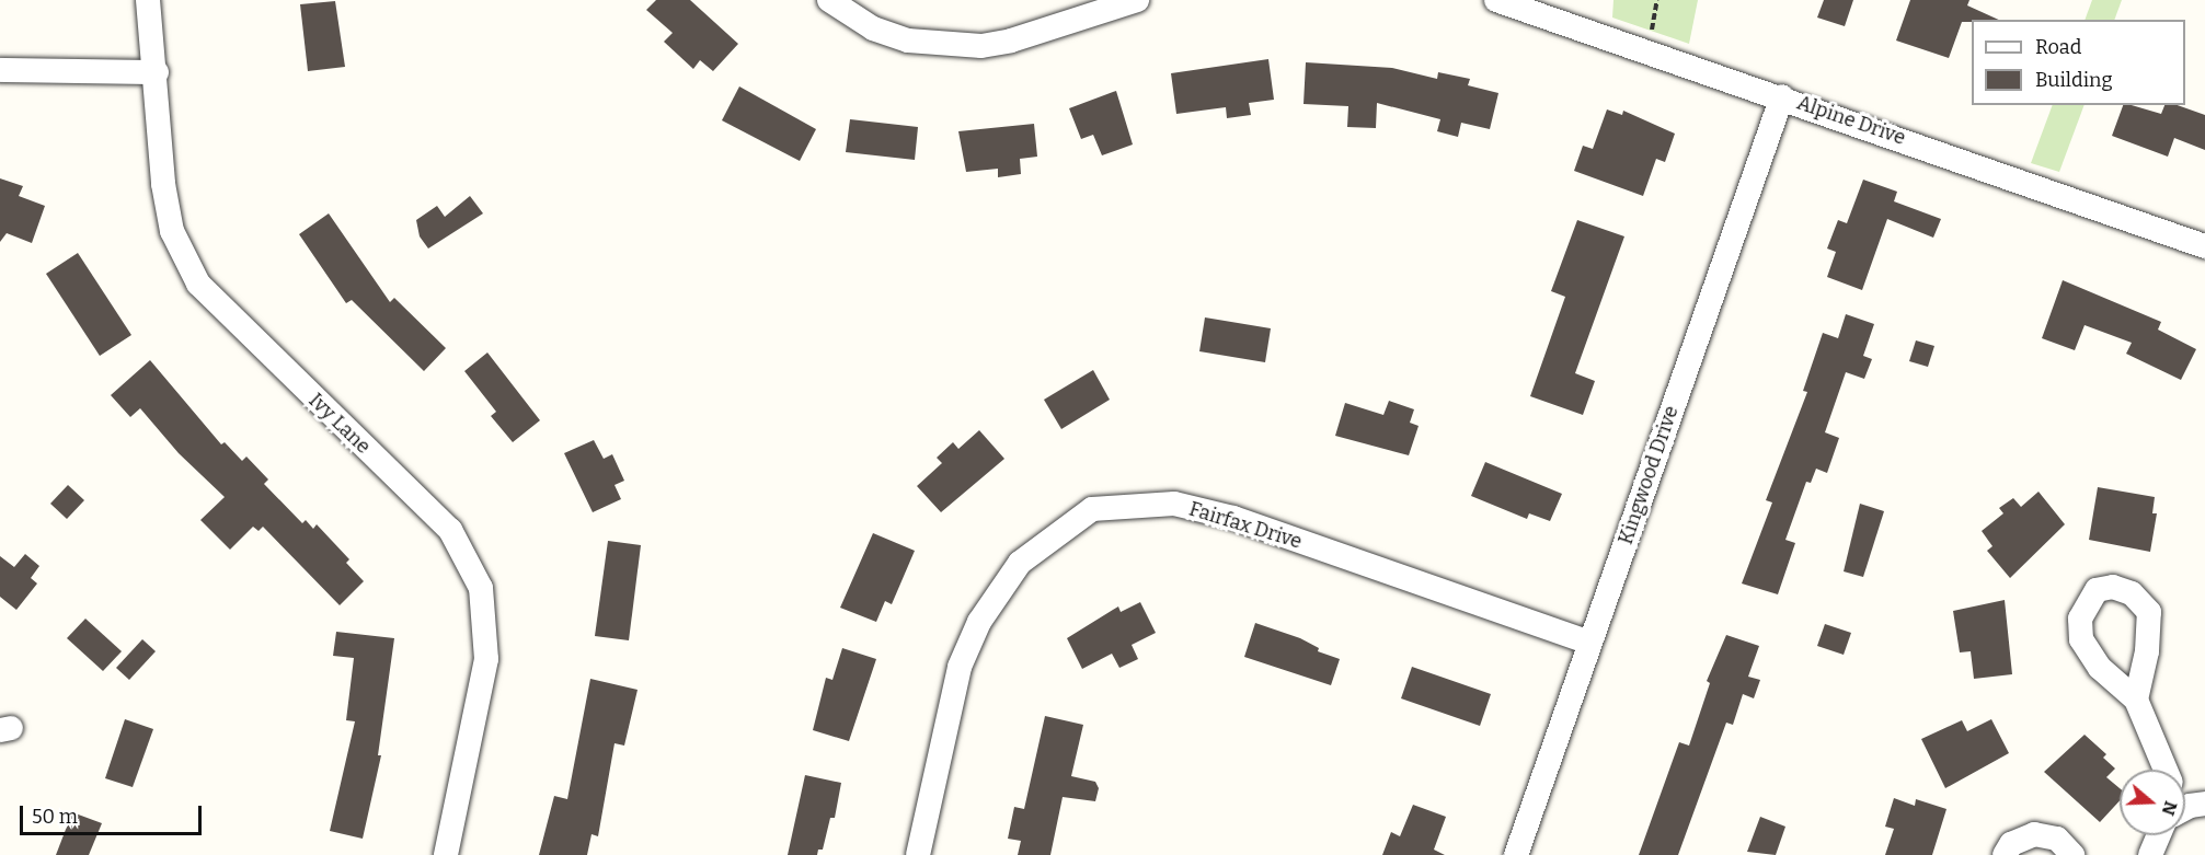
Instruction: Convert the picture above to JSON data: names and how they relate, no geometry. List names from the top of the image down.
{
  "streets": {
    "street": [
      "Alpine Drive",
      "Ivy Lane",
      "Kingwood Drive",
      "Fairfax Drive"
    ]
  },
  "crossings": [
    ["Alpine Drive", "Kingwood Drive"],
    ["Kingwood Drive", "Fairfax Drive"]
  ],
  "legend": ["Road", "Building"],
  "scale_bar": "50 m",
  "north": "right"
}
